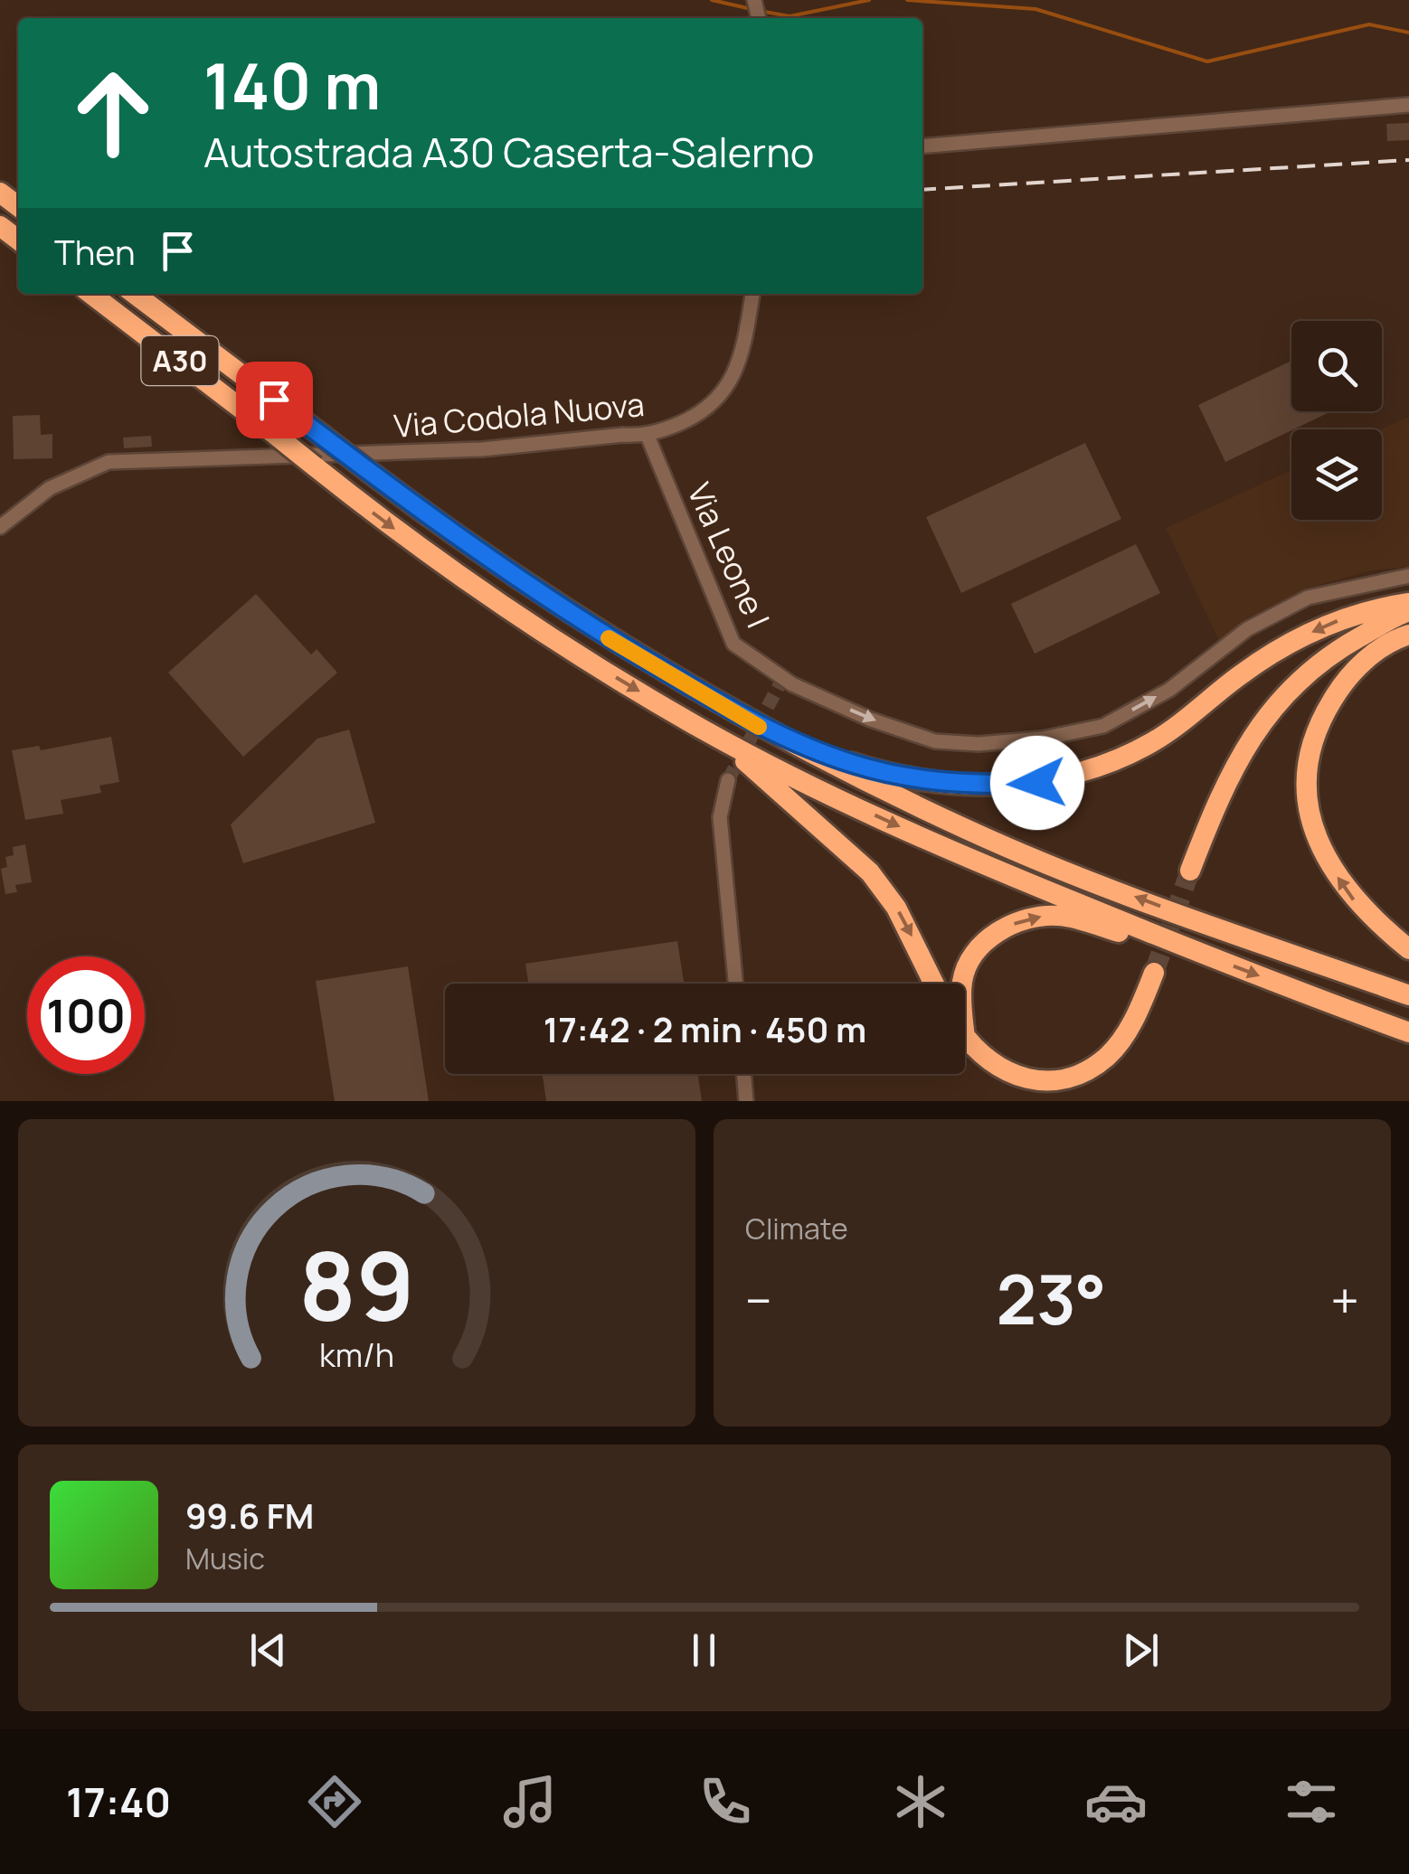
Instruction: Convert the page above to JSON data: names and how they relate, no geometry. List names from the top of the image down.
{
  "streets": {
    "highway": ["A30"],
    "street": ["Via Codola Nuova", "Via Leone I"]
  },
  "crossings": [
    ["Via Codola Nuova", "Via Leone I"]
  ],
  "one_way": ["Via Leone I"],
  "page": {
    "turn": ["140 m", "Autostrada A30 Caserta-Salerno"],
    "then": "Then",
    "limit": "100",
    "trip": "17:42 · 2 min · 450 m",
    "tile": "Climate",
    "heat": ["−", "23°", "+"],
    "song": ["99.6 FM", "Music"],
    "tabs": "17:40",
    "gauge": ["89", "km/h"]
  }
}
